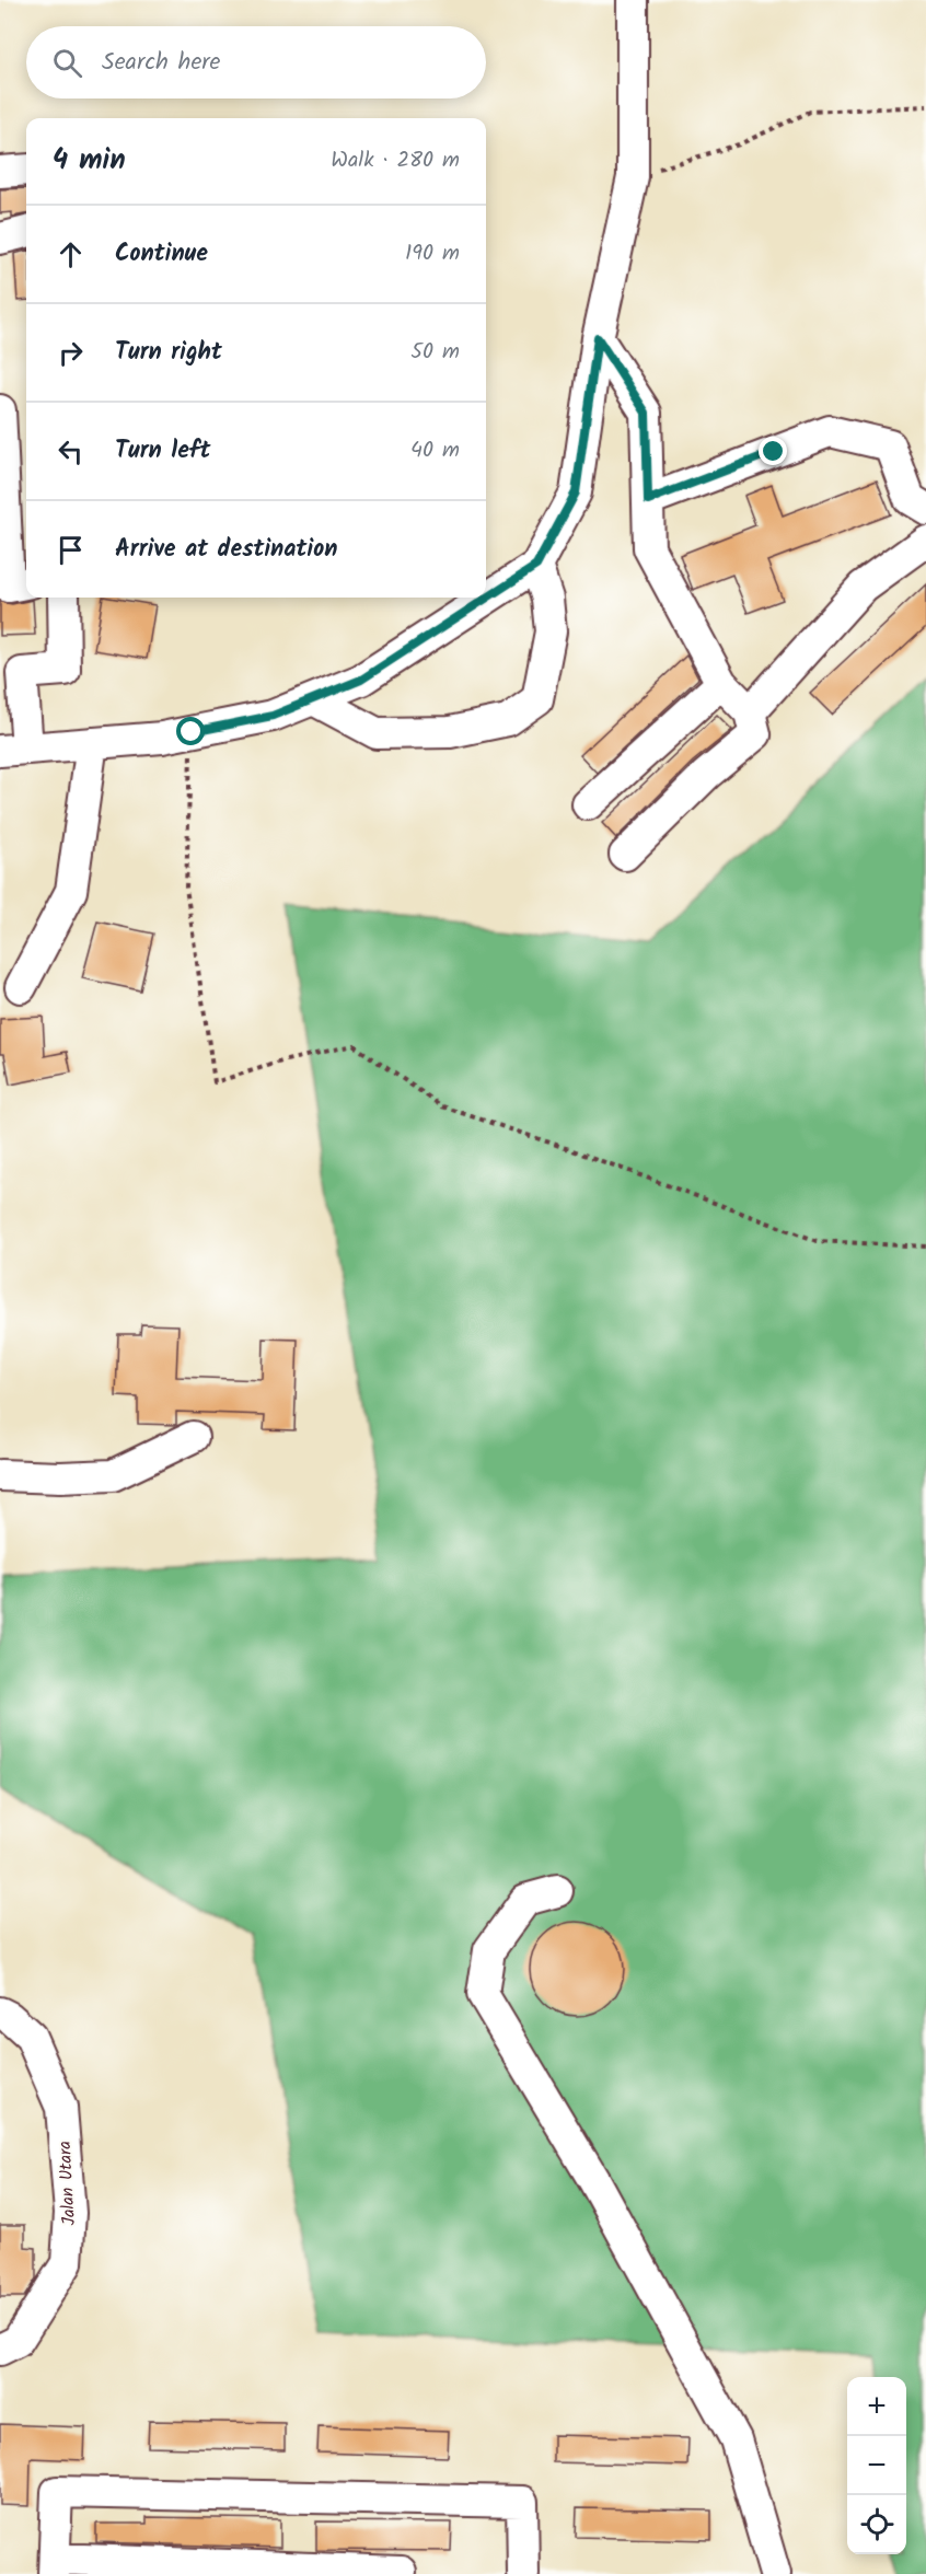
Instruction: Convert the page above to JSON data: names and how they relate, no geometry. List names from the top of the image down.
{
  "streets": {
    "street": ["Jalan Utara"]
  },
  "page": {
    "search": "Search here",
    "heading": ["4 min", "Walk · 280 m"],
    "list": [
      ["Continue", "190 m"],
      ["Turn right", "50 m"],
      ["Turn left", "40 m"],
      "Arrive at destination"
    ],
    "map_buttons": ["+", "−"]
  }
}
